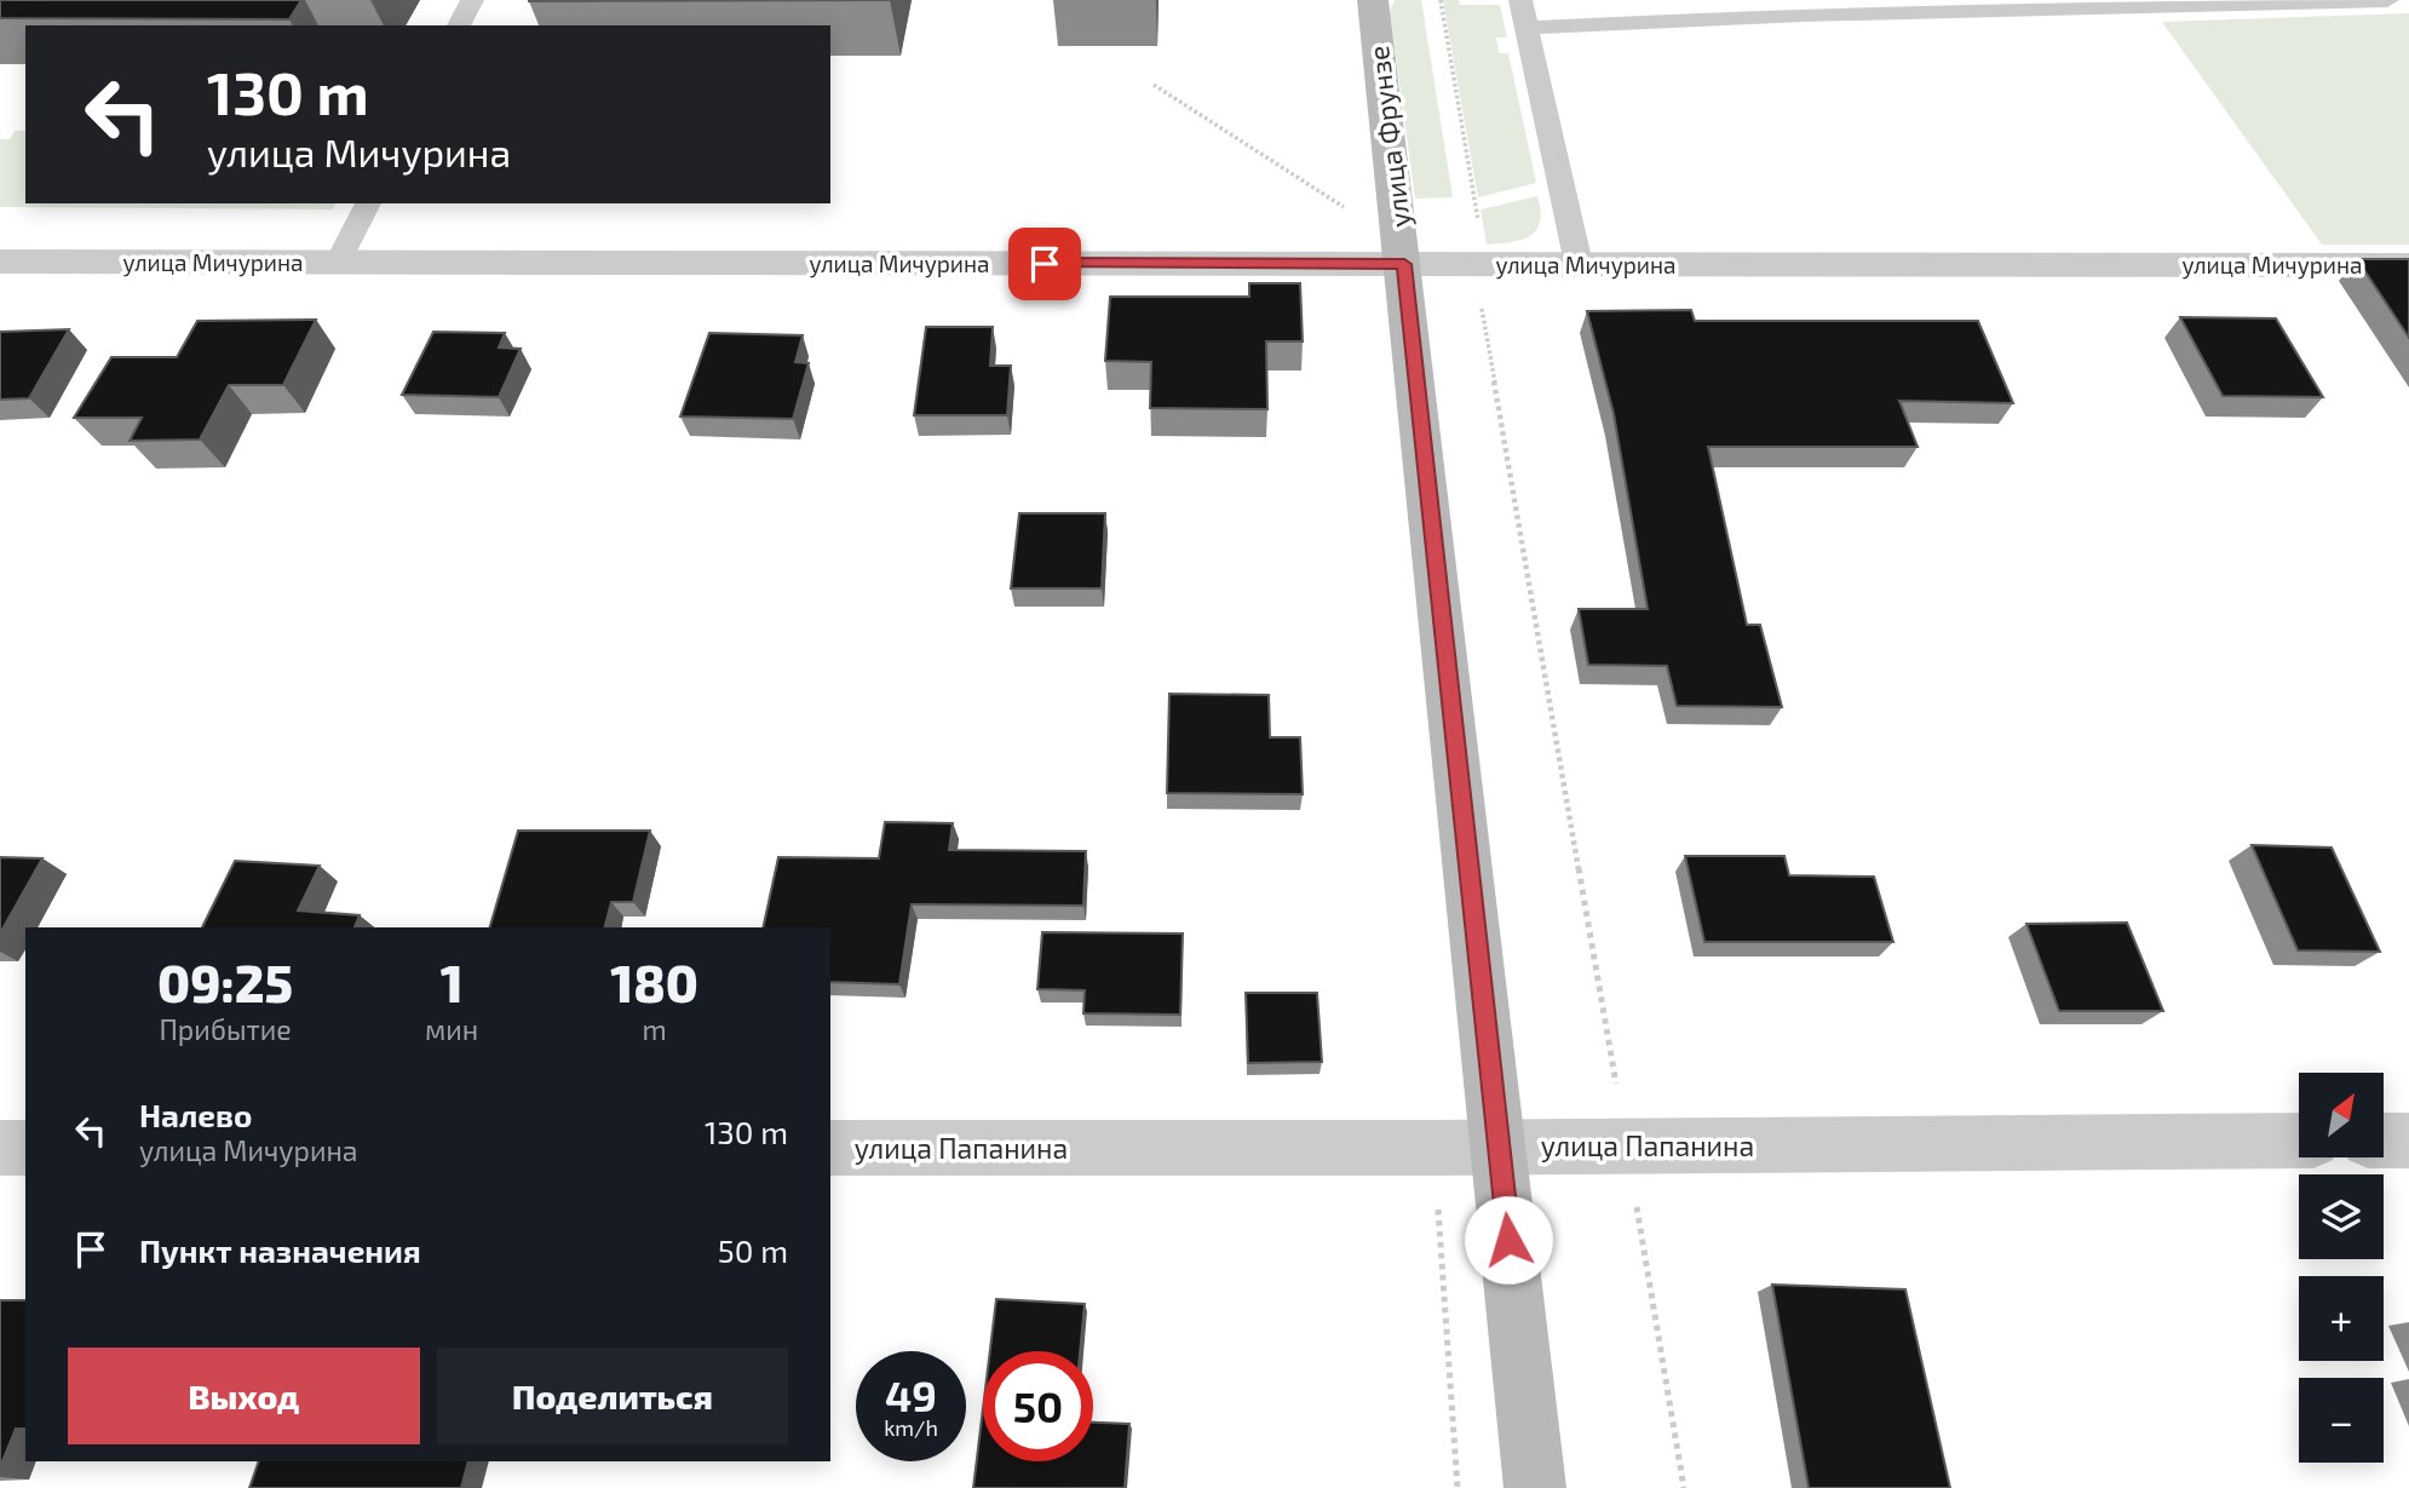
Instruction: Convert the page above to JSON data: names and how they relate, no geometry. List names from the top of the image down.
{
  "streets": {
    "main road": ["улица Фрунзе"],
    "street": ["улица Мичурина", "улица Папанина"]
  },
  "crossings": [
    ["улица Фрунзе", "улица Мичурина"],
    ["улица Фрунзе", "улица Папанина"]
  ],
  "north": "top right",
  "page": {
    "turn": ["130 m", "улица Мичурина"],
    "eta": [
      "09:25",
      "Прибытие",
      "1",
      "мин",
      "180",
      "m"
    ],
    "list": [
      {
        "name": "Налево",
        "note": "улица Мичурина",
        "value": "130 m"
      },
      {
        "name": "Пункт назначения",
        "value": "50 m"
      }
    ],
    "map_buttons": ["+", "−"],
    "buttons": ["Выход", "Поделиться"],
    "speed": "49 km/h",
    "limit": "50"
  }
}
